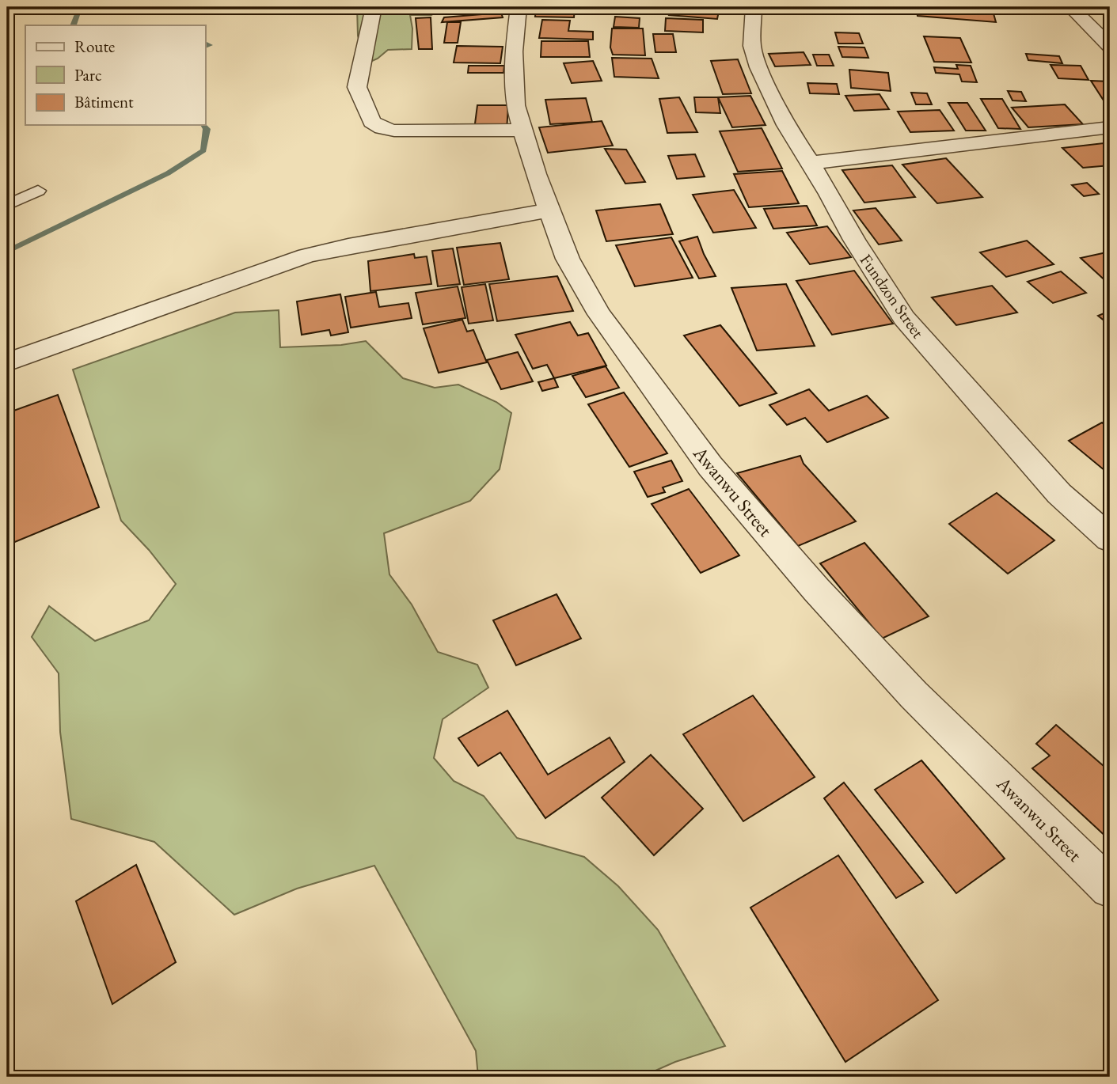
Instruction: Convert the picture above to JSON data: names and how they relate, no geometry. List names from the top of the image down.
{
  "streets": {
    "street": ["Fundzon Street", "Awanwu Street"]
  },
  "legend": ["Route", "Parc", "Bâtiment"]
}
